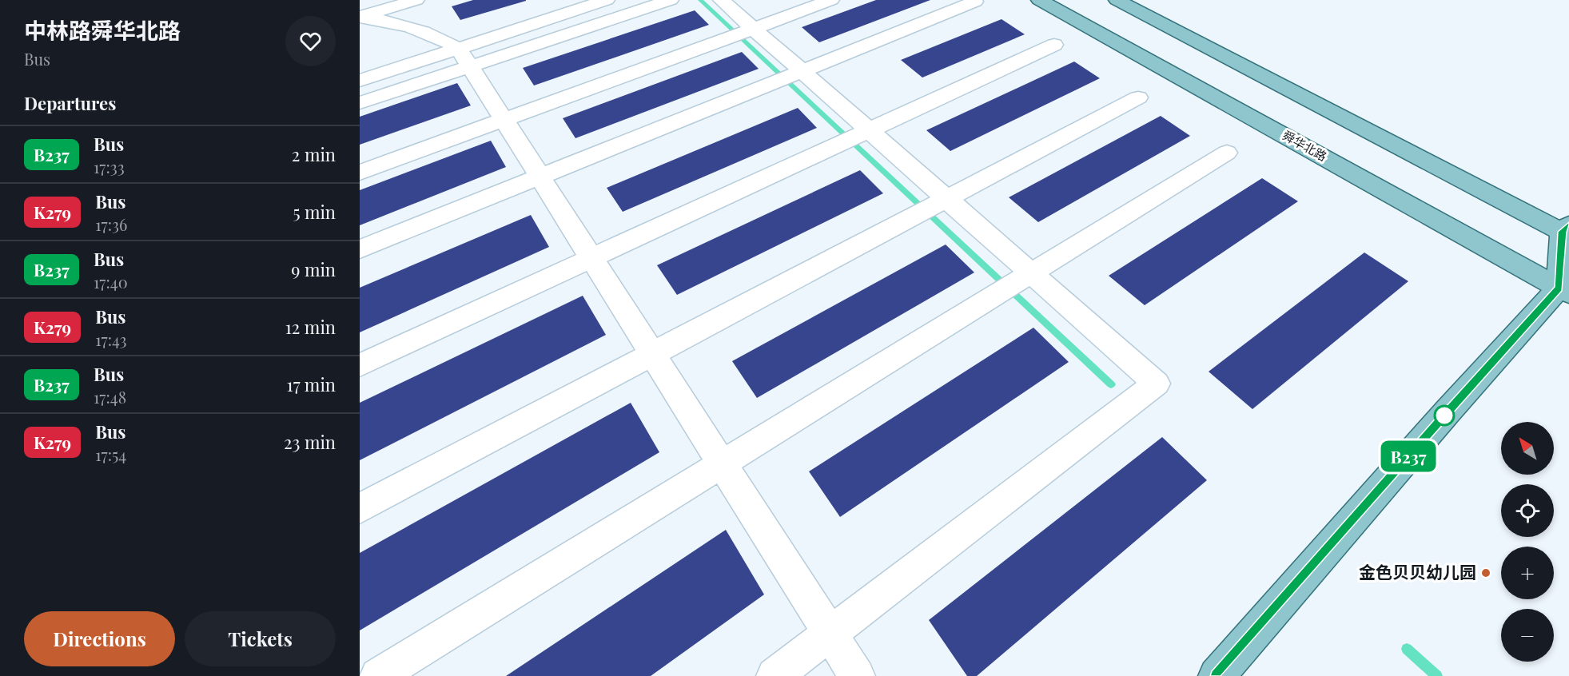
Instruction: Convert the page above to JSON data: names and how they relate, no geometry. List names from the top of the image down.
{
  "streets": {
    "main road": ["舜华北路"]
  },
  "places": ["金色贝贝幼儿园"],
  "lines": ["bus line B237"],
  "north": "top left",
  "page": {
    "heading": [
      ["中林路舜华北路", "Bus"],
      "Departures"
    ],
    "on_map": "B237",
    "list": [
      {
        "mark": "B237",
        "name": "Bus",
        "note": "17:33",
        "value": "2 min"
      },
      {
        "mark": "K279",
        "name": "Bus",
        "note": "17:36",
        "value": "5 min"
      },
      {
        "mark": "B237",
        "name": "Bus",
        "note": "17:40",
        "value": "9 min"
      },
      {
        "mark": "K279",
        "name": "Bus",
        "note": "17:43",
        "value": "12 min"
      },
      {
        "mark": "B237",
        "name": "Bus",
        "note": "17:48",
        "value": "17 min"
      },
      {
        "mark": "K279",
        "name": "Bus",
        "note": "17:54",
        "value": "23 min"
      }
    ],
    "map_buttons": ["+", "−"],
    "buttons": ["Directions", "Tickets"]
  }
}
